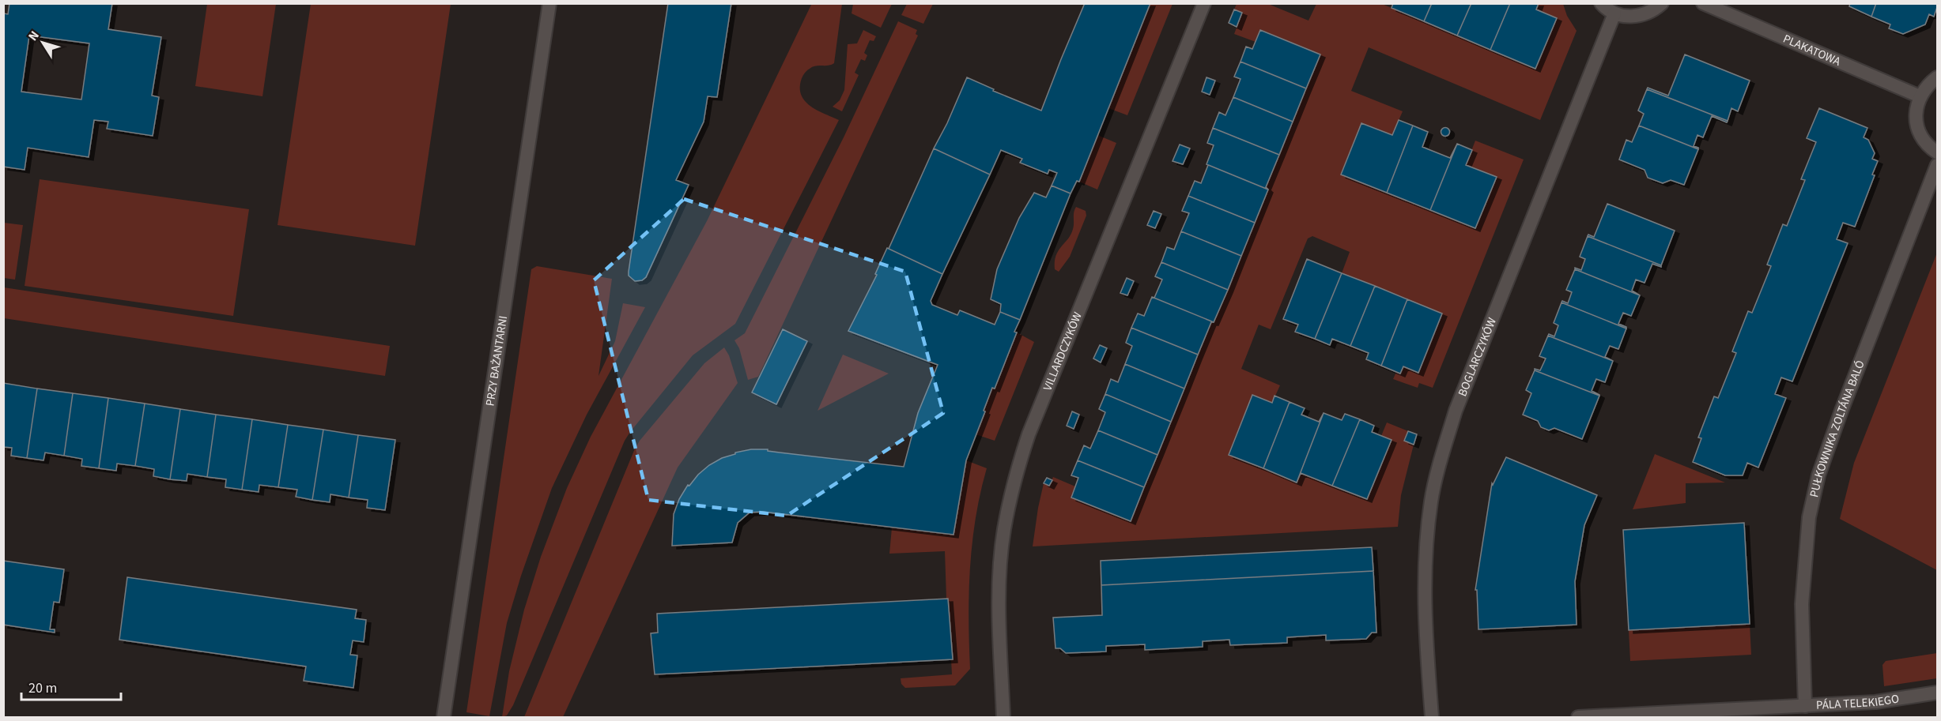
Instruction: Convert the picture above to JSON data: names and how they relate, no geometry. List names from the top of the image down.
{
  "streets": {
    "street": [
      "PLAKATOWA",
      "VILLARDCZYKÓW",
      "BOGLARCZYKÓW",
      "PRZY BAŻANTARNI",
      "PUŁKOWNIKA ZOLTÁNA BALÓ",
      "PÁLA TELEKIEGO"
    ]
  },
  "crossings": [
    ["PUŁKOWNIKA ZOLTÁNA BALÓ", "PÁLA TELEKIEGO"]
  ],
  "scale_bar": "20 m",
  "north": "top left"
}
